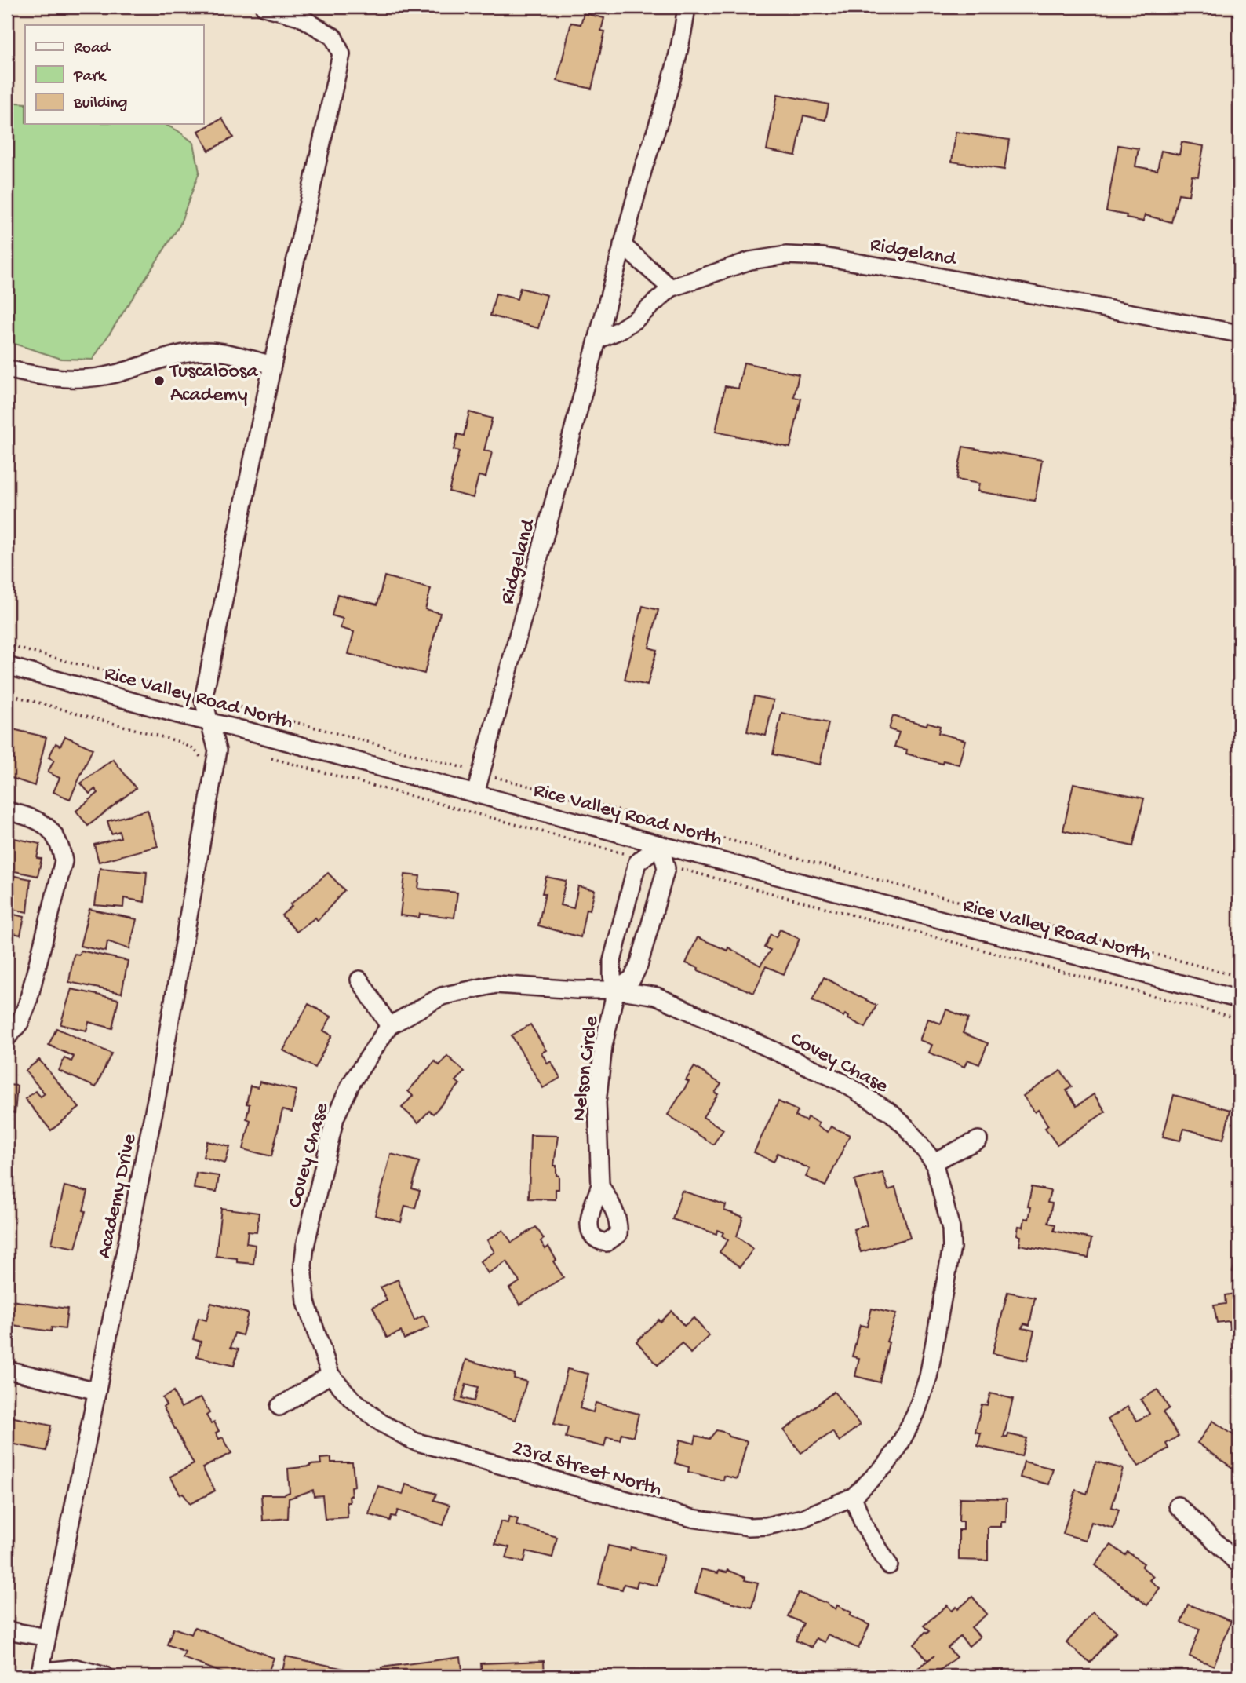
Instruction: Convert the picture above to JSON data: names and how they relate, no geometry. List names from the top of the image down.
{
  "streets": {
    "street": [
      "Ridgeland",
      "Rice Valley Road North",
      "Covey Chase",
      "Nelson Circle",
      "Academy Drive",
      "23rd Street North"
    ]
  },
  "crossings": [
    ["Ridgeland", "Rice Valley Road North"],
    ["Rice Valley Road North", "Academy Drive"],
    ["Covey Chase", "Nelson Circle"],
    ["Covey Chase", "23rd Street North"]
  ],
  "places": ["Tuscaloosa Academy"],
  "legend": ["Road", "Park", "Building"]
}
